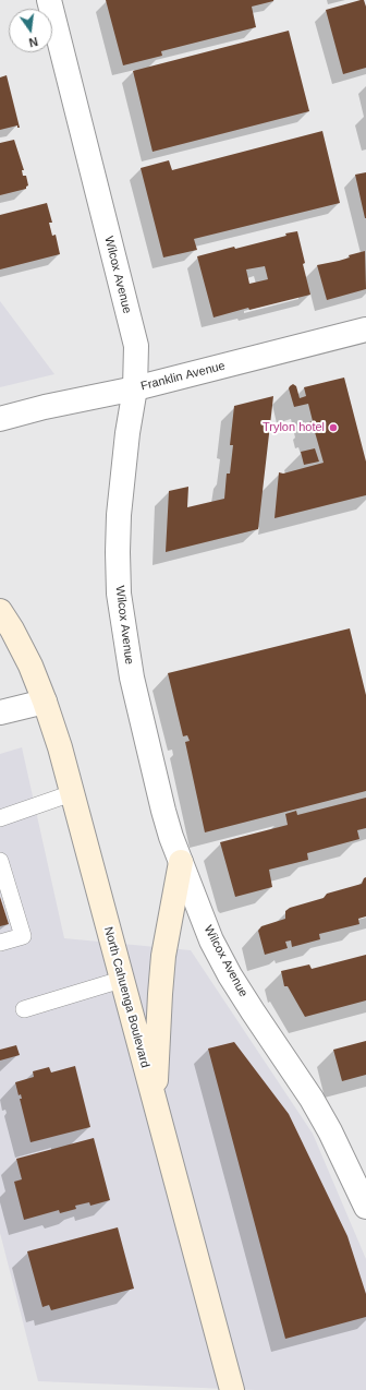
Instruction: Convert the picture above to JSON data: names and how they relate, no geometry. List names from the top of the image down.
{
  "streets": {
    "main road": ["North Cahuenga Boulevard"],
    "street": ["Wilcox Avenue", "Franklin Avenue"]
  },
  "crossings": [
    ["Wilcox Avenue", "Franklin Avenue"]
  ],
  "places": ["Trylon hotel"],
  "north": "bottom"
}
